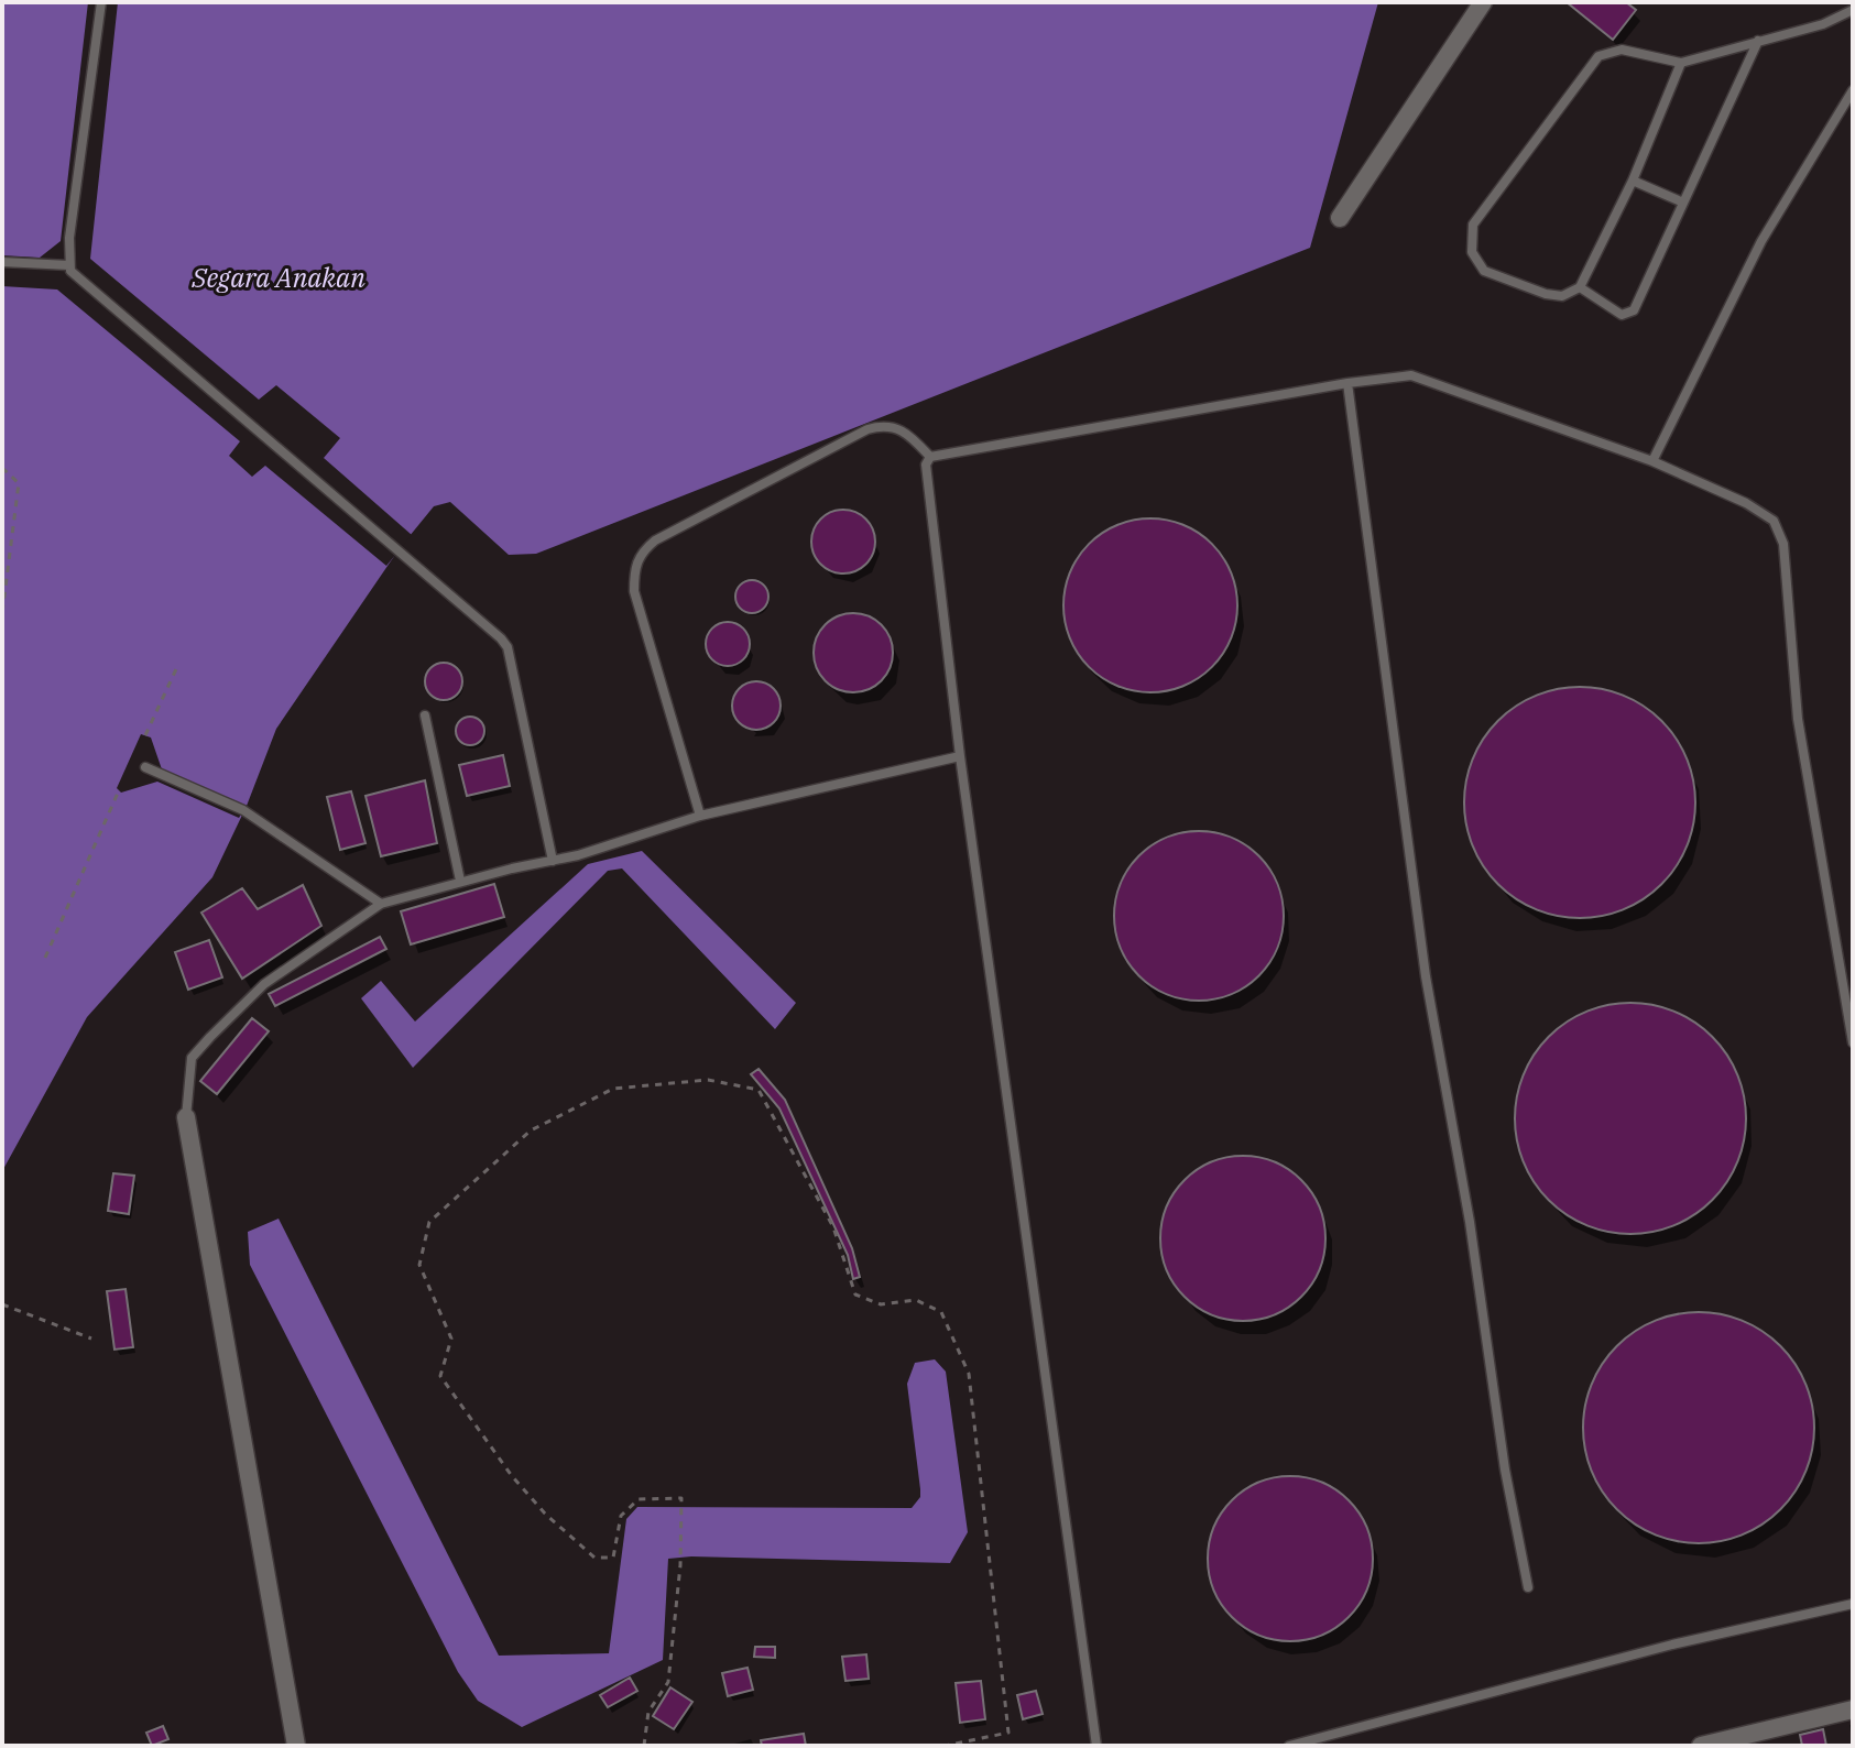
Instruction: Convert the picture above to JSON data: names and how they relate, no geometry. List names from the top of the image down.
{
  "water": ["Segara Anakan"]
}
